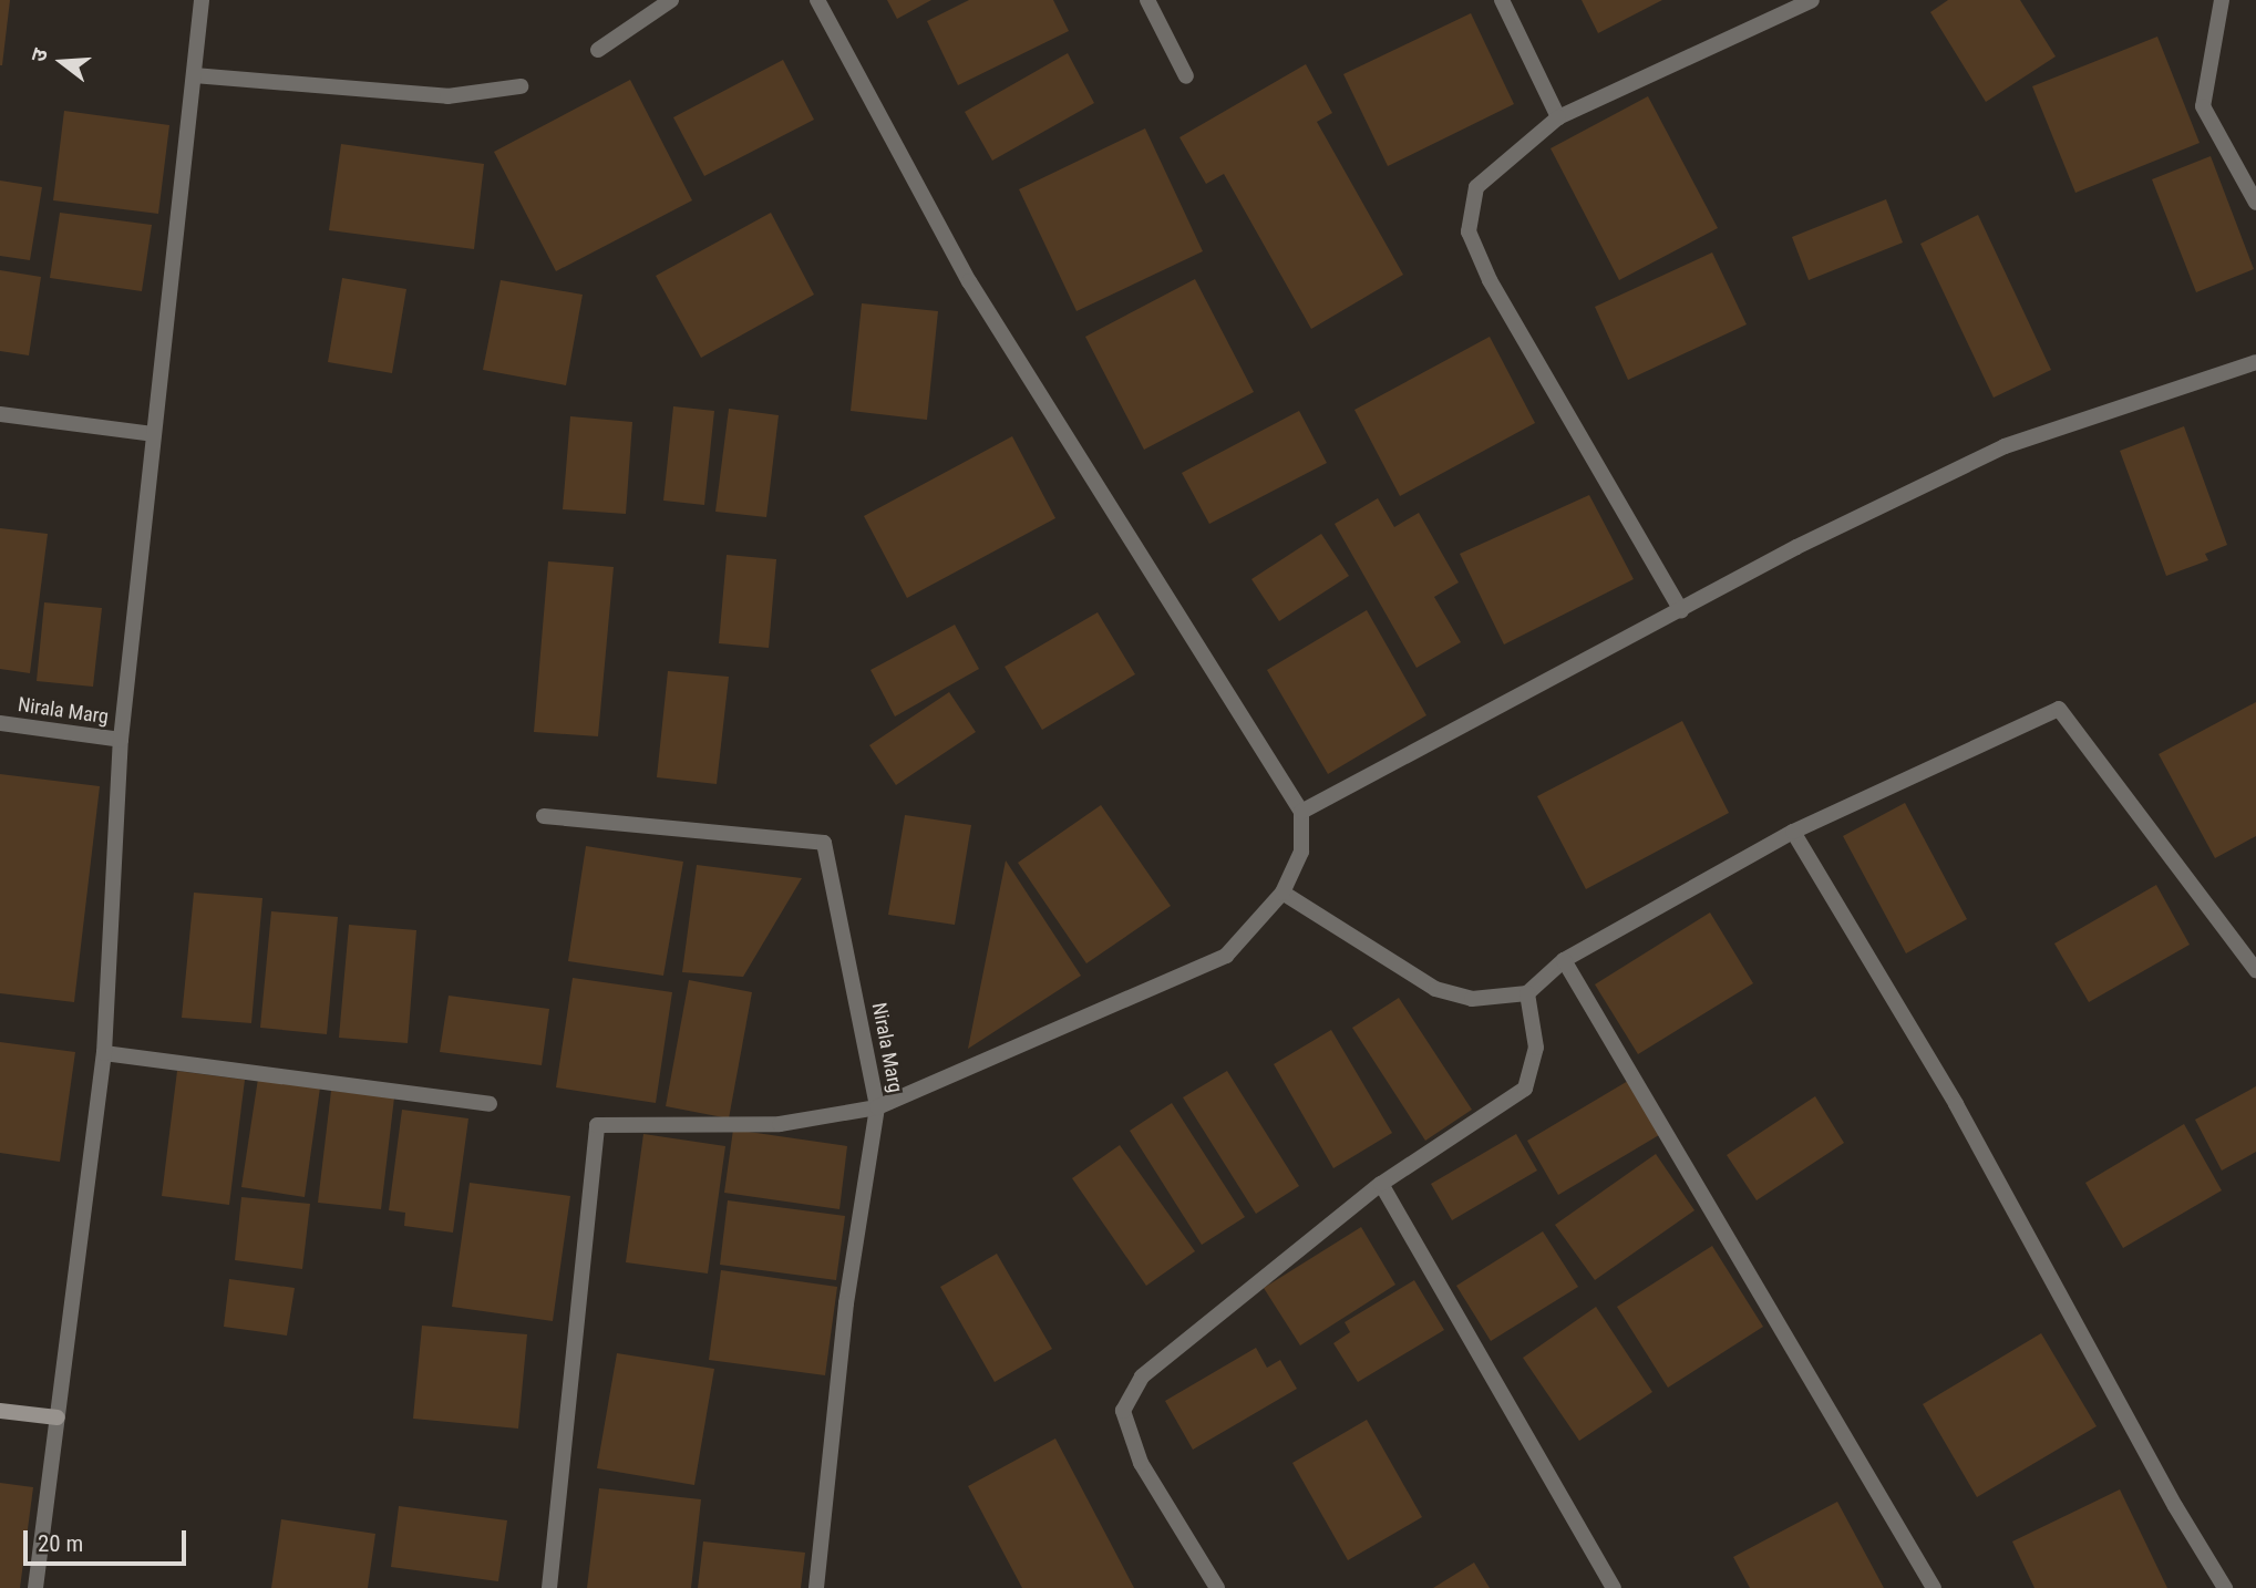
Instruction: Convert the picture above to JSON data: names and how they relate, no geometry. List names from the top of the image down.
{
  "streets": {
    "street": ["Nirala Marg"]
  },
  "scale_bar": "20 m",
  "north": "left"
}
